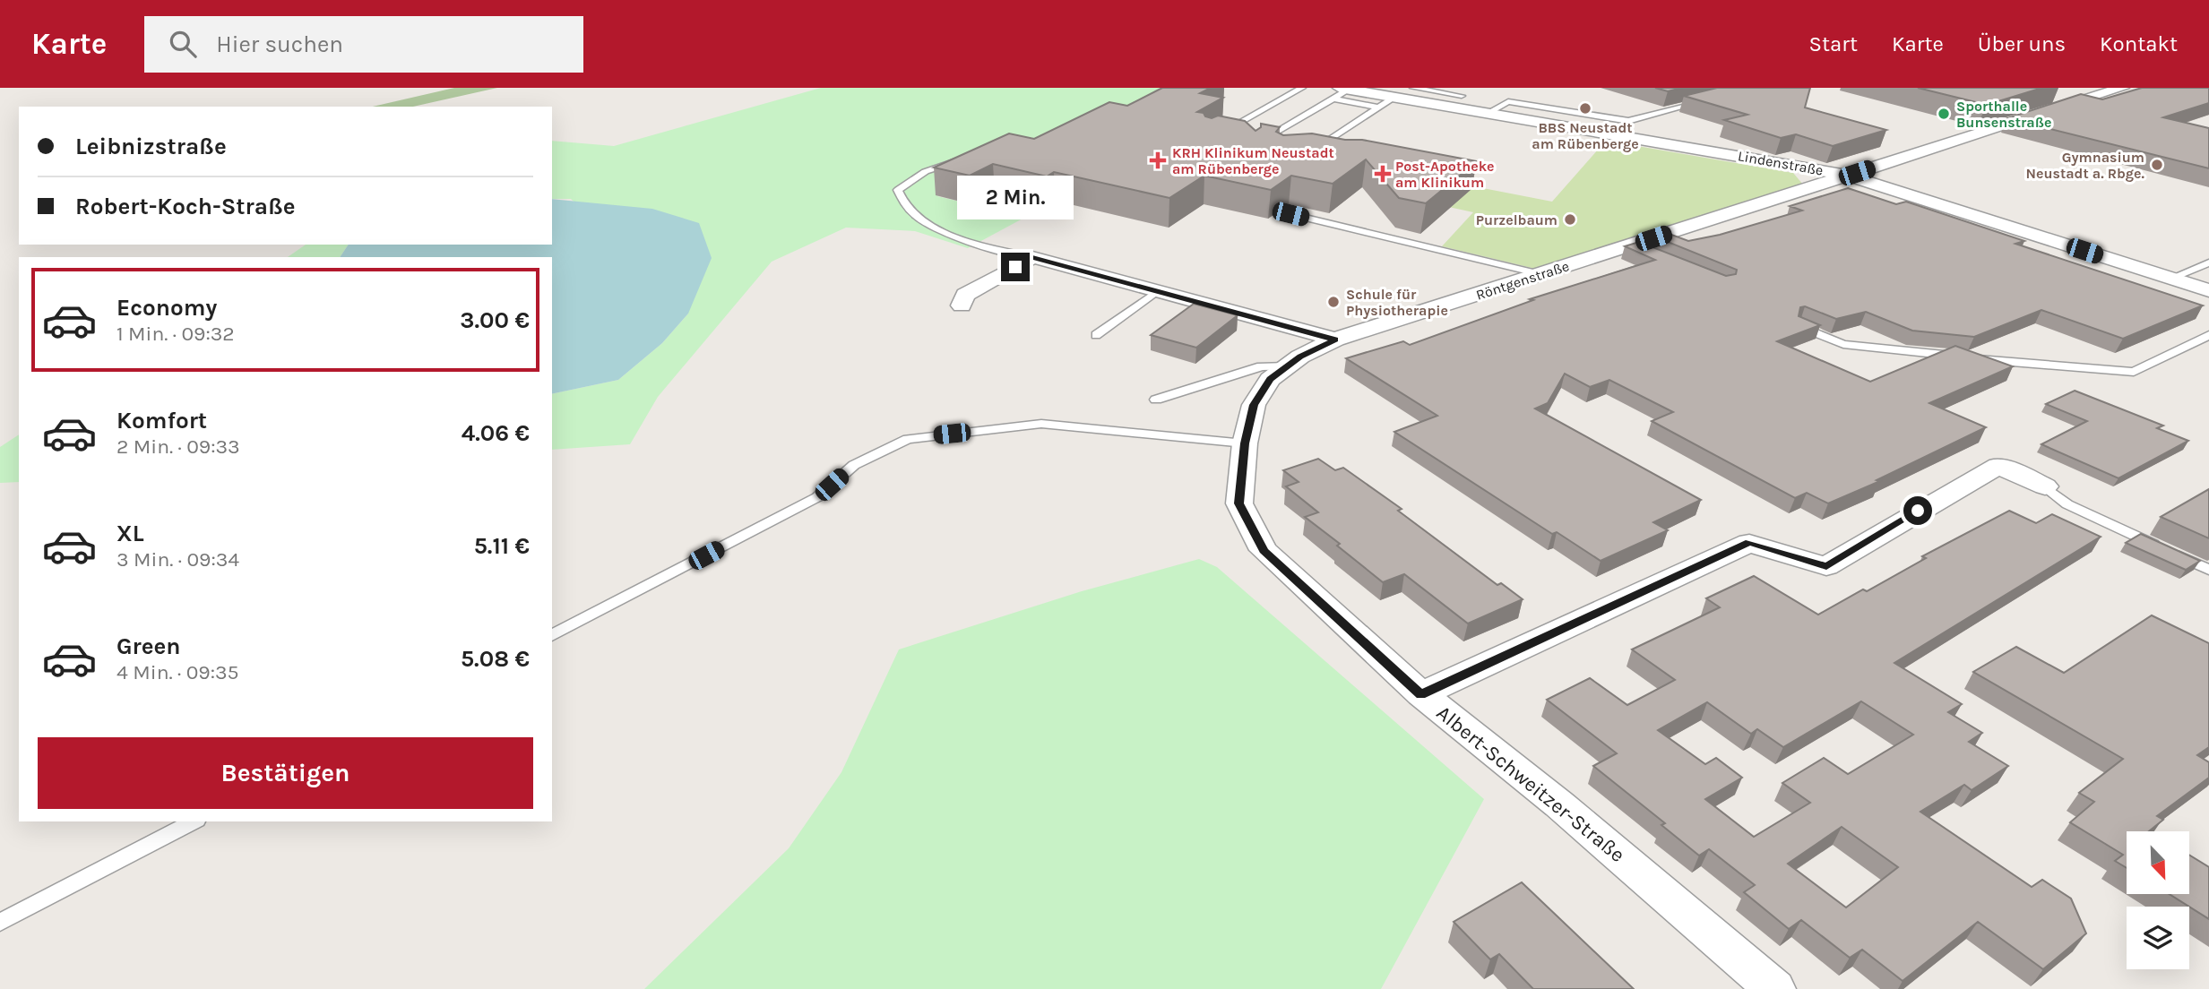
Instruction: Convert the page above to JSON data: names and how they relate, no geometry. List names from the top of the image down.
{
  "streets": {
    "street": ["Lindenstraße", "Röntgenstraße", "Albert-Schweitzer-Straße"]
  },
  "crossings": [
    ["Lindenstraße", "Röntgenstraße"],
    ["Röntgenstraße", "Albert-Schweitzer-Straße"]
  ],
  "places": {
    "other": [
      "BBS Neustadt am Rübenberge",
      "Sporthalle Bunsenstraße",
      "Gymnasium Neustadt a. Rbge.",
      "Purzelbaum",
      "Schule für Physiotherapie"
    ],
    "health": ["KRH Klinikum Neustadt am Rübenberge", "Post-Apotheke am Klinikum"]
  },
  "north": "bottom right",
  "page": {
    "header": "Karte",
    "search": "Hier suchen",
    "nav": [
      "Start",
      "Karte",
      "Über uns",
      "Kontakt"
    ],
    "banner": ["Leibnizstraße", "Robert-Koch-Straße"],
    "bubble": "2 Min.",
    "list": [
      {
        "name": "Economy",
        "note": "1 Min. · 09:32",
        "value": "3.00 €"
      },
      {
        "name": "Komfort",
        "note": "2 Min. · 09:33",
        "value": "4.06 €"
      },
      {
        "name": "XL",
        "note": "3 Min. · 09:34",
        "value": "5.11 €"
      },
      {
        "name": "Green",
        "note": "4 Min. · 09:35",
        "value": "5.08 €"
      }
    ],
    "buttons": "Bestätigen"
  }
}
